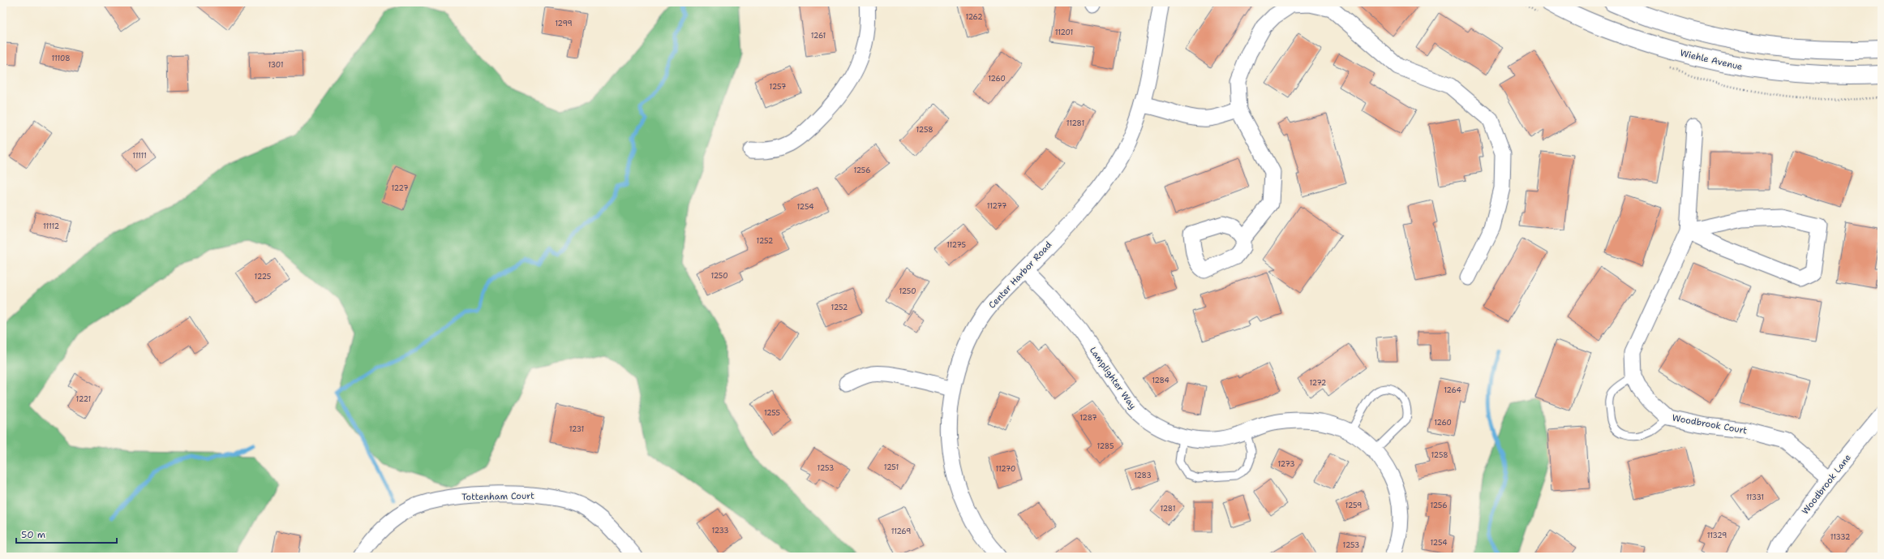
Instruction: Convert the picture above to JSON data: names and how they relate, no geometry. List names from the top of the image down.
{
  "streets": {
    "main road": ["Wiehle Avenue"],
    "street": [
      "Center Harbor Road",
      "Lamplighter Way",
      "Woodbrook Court",
      "Woodbrook Lane",
      "Tottenham Court"
    ]
  },
  "crossings": [
    ["Center Harbor Road", "Lamplighter Way"],
    ["Woodbrook Court", "Woodbrook Lane"]
  ],
  "house_numbers": [
    "1262",
    "1299",
    "11201",
    "1261",
    "11108",
    "1301",
    "1260",
    "1257",
    "11281",
    "1258",
    "11111",
    "1256",
    "1227",
    "11277",
    "1254",
    "11112",
    "1252",
    "11275",
    "1250",
    "1225",
    "1250",
    "1252",
    "1284",
    "1272",
    "1264",
    "1221",
    "1255",
    "1287",
    "1260",
    "1231",
    "1285",
    "1258",
    "1273",
    "1251",
    "1253",
    "11270",
    "1283",
    "11331",
    "1259",
    "1256",
    "1281",
    "1233",
    "11269",
    "11329",
    "11332",
    "1254",
    "1253"
  ],
  "scale_bar": "50 m"
}
